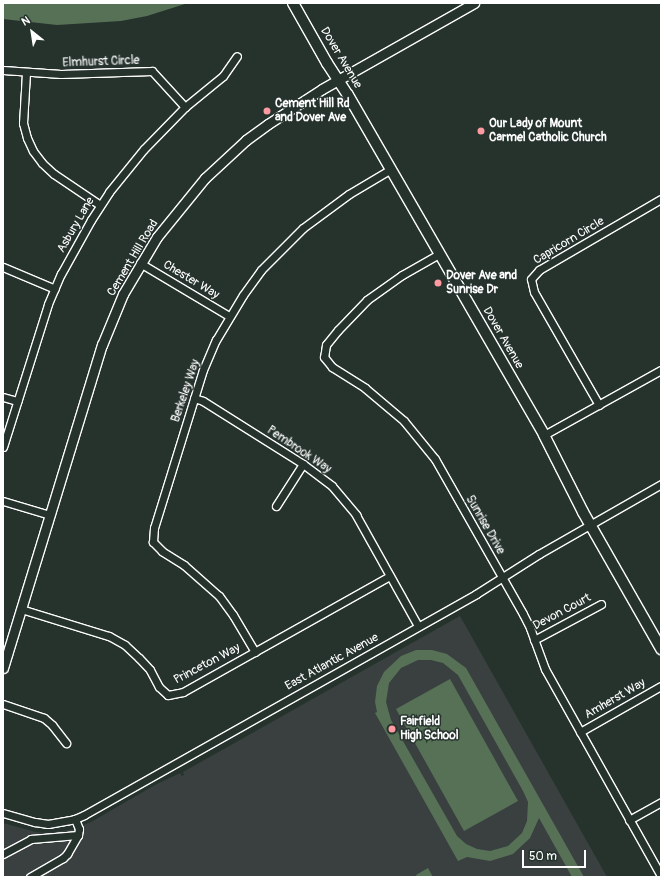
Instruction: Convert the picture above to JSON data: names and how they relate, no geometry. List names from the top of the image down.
{
  "streets": {
    "main road": ["Dover Avenue"],
    "street": [
      "Elmhurst Circle",
      "Asbury Lane",
      "Capricorn Circle",
      "Cement Hill Road",
      "Chester Way",
      "Berkeley Way",
      "Pembrook Way",
      "Sunrise Drive",
      "Devon Court",
      "East Atlantic Avenue",
      "Princeton Way",
      "Amherst Way"
    ]
  },
  "crossings": [
    ["Dover Avenue", "Cement Hill Road"],
    ["Dover Avenue", "Berkeley Way"],
    ["Dover Avenue", "Sunrise Drive"],
    ["Dover Avenue", "East Atlantic Avenue"],
    ["Elmhurst Circle", "Asbury Lane"],
    ["Cement Hill Road", "Chester Way"],
    ["Cement Hill Road", "Princeton Way"],
    ["Chester Way", "Berkeley Way"],
    ["Berkeley Way", "Pembrook Way"],
    ["Berkeley Way", "Princeton Way"],
    ["Pembrook Way", "East Atlantic Avenue"],
    ["Pembrook Way", "Princeton Way"],
    ["Sunrise Drive", "Devon Court"],
    ["Sunrise Drive", "East Atlantic Avenue"],
    ["Sunrise Drive", "Amherst Way"]
  ],
  "places": [
    "Cement Hill Rd and Dover Ave",
    "Our Lady of Mount Carmel Catholic Church",
    "Dover Ave and Sunrise Dr",
    "Fairfield High School"
  ],
  "scale_bar": "50 m",
  "north": "top left"
}
